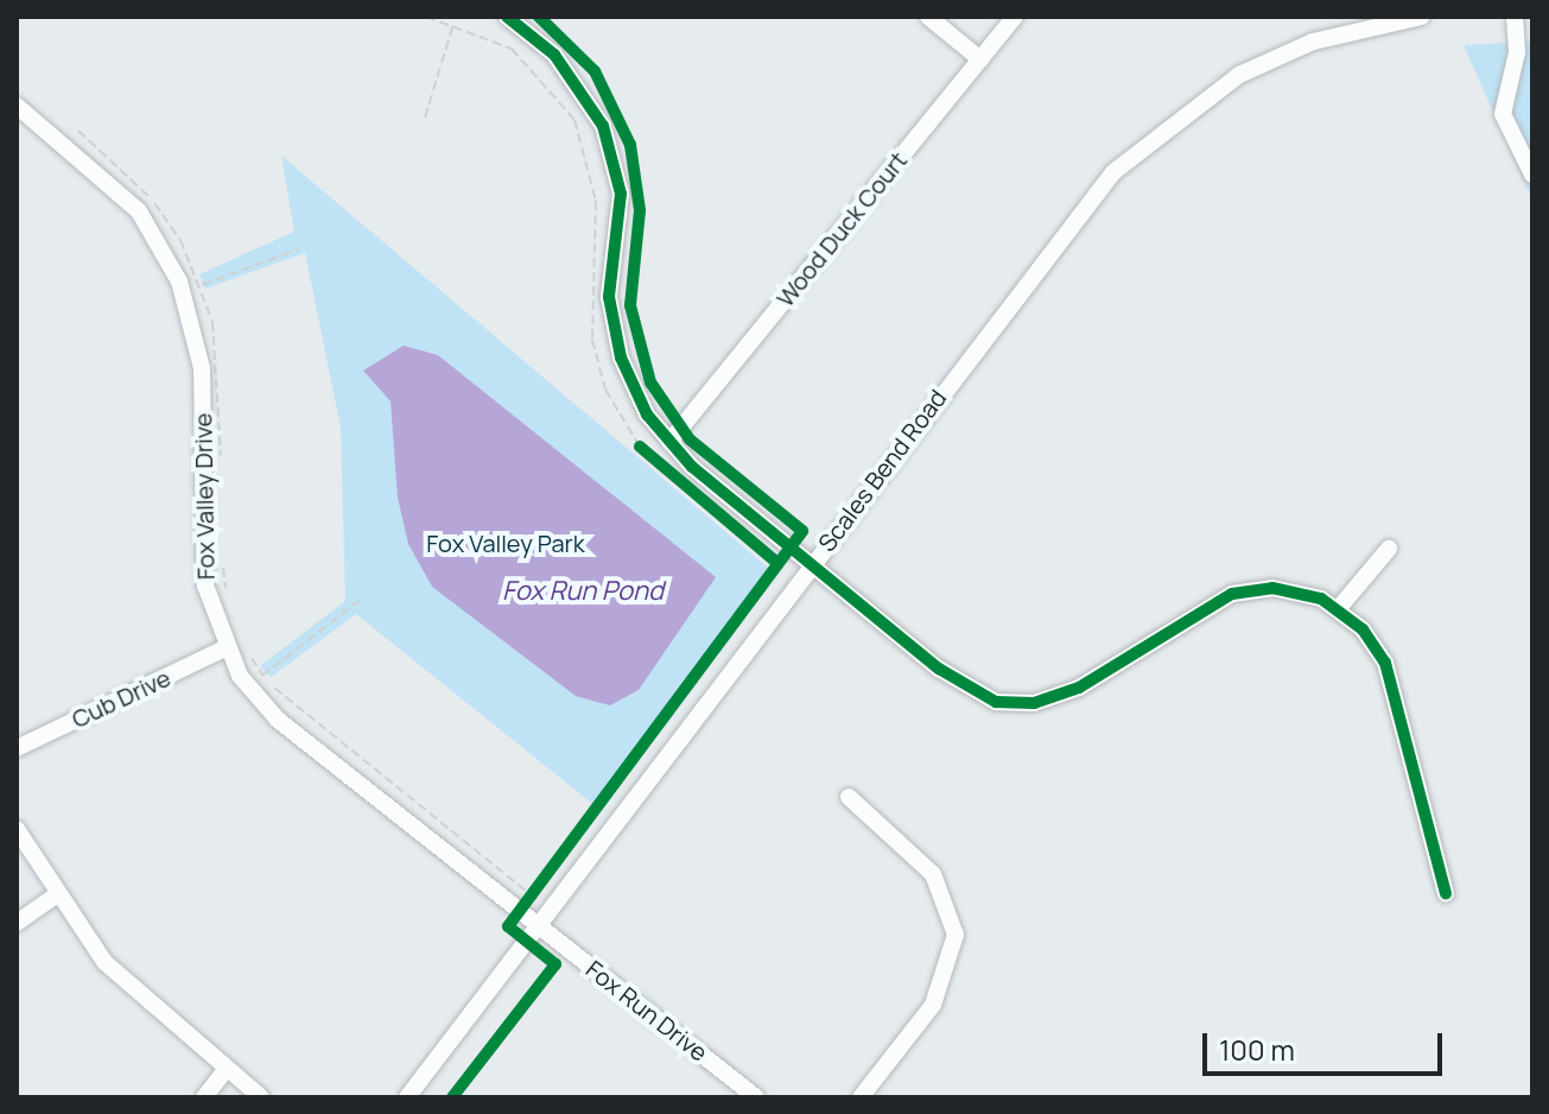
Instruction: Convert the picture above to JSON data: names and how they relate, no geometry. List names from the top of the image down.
{
  "streets": {
    "street": [
      "Wood Duck Court",
      "Scales Bend Road",
      "Fox Valley Drive",
      "Cub Drive",
      "Fox Run Drive"
    ]
  },
  "crossings": [
    ["Scales Bend Road", "Fox Valley Drive"],
    ["Scales Bend Road", "Fox Run Drive"],
    ["Fox Valley Drive", "Cub Drive"],
    ["Fox Valley Drive", "Fox Run Drive"]
  ],
  "water": ["Fox Run Pond"],
  "parks": ["Fox Valley Park"],
  "scale_bar": "100 m"
}
